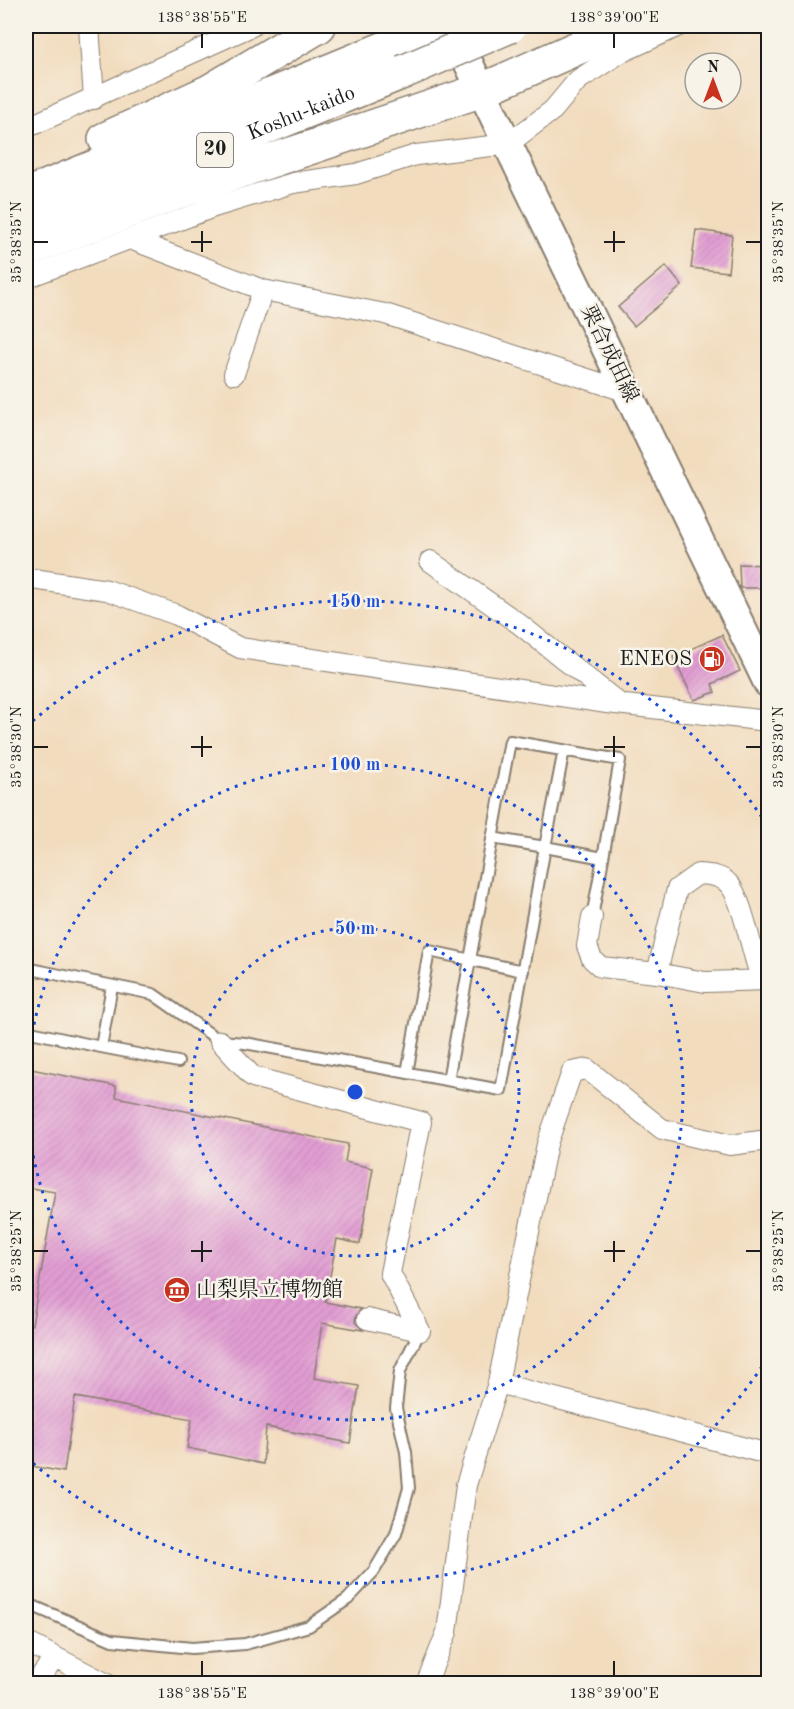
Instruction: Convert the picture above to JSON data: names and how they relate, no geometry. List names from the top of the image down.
{
  "streets": {
    "highway": ["Koshu-kaido", "20"],
    "main road": ["栗合成田線"]
  },
  "places": {
    "fuel station": ["ENEOS"],
    "museum": ["山梨県立博物館"]
  },
  "north": "top",
  "coordinates": [
    "138°38'55\"E",
    "138°39'00\"E",
    "35°38'35\"N",
    "35°38'30\"N",
    "35°38'25\"N"
  ],
  "rings": ["150 m", "100 m", "50 m"]
}
